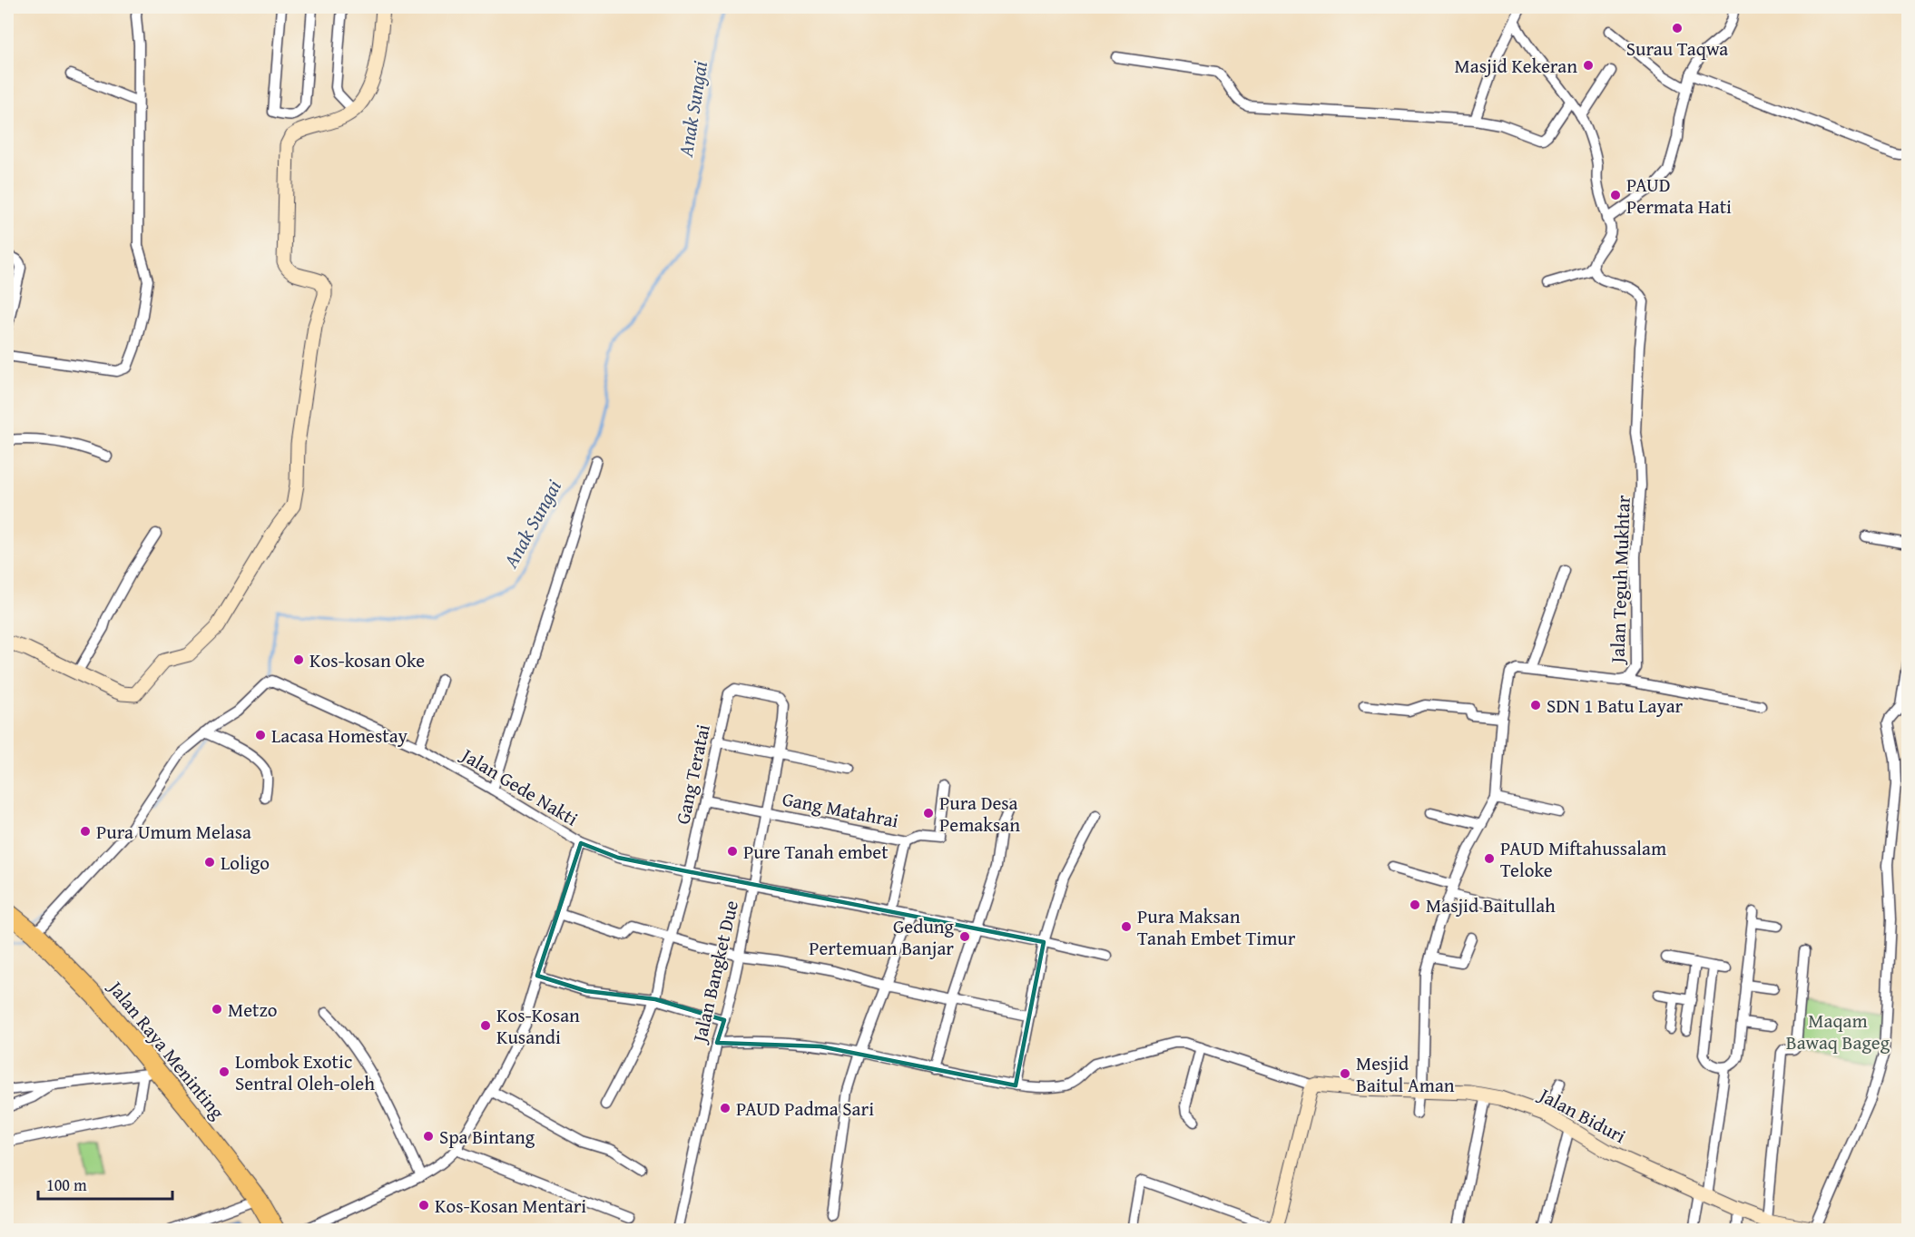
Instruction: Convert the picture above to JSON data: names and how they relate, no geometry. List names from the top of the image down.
{
  "streets": {
    "highway": ["Jalan Raya Meninting"],
    "street": [
      "Jalan Teguh Mukhtar",
      "Gang Teratai",
      "Jalan Gede Nakti",
      "Gang Matahrai",
      "Jalan Bangket Due",
      "Jalan Biduri"
    ]
  },
  "crossings": [
    ["Gang Teratai", "Jalan Gede Nakti"],
    ["Gang Teratai", "Gang Matahrai"],
    ["Gang Teratai", "Jalan Bangket Due"],
    ["Jalan Gede Nakti", "Jalan Bangket Due"],
    ["Jalan Gede Nakti", "Jalan Raya Meninting"],
    ["Gang Matahrai", "Jalan Bangket Due"]
  ],
  "water": ["Anak Sungai"],
  "parks": ["Maqam Bawaq Bageg"],
  "places": [
    "Surau Taqwa",
    "Masjid Kekeran",
    "PAUD Permata Hati",
    "Kos-kosan Oke",
    "SDN 1 Batu Layar",
    "Lacasa Homestay",
    "Pura Desa Pemaksan",
    "Pura Umum Melasa",
    "Pure Tanah embet",
    "PAUD Miftahussalam Teloke",
    "Loligo",
    "Masjid Baitullah",
    "Pura Maksan Tanah Embet Timur",
    "Gedung Pertemuan Banjar",
    "Metzo",
    "Kos-Kosan Kusandi",
    "Lombok Exotic Sentral Oleh-oleh",
    "Mesjid Baitul Aman",
    "PAUD Padma Sari",
    "Spa Bintang",
    "Kos-Kosan Mentari"
  ],
  "scale_bar": "100 m"
}
